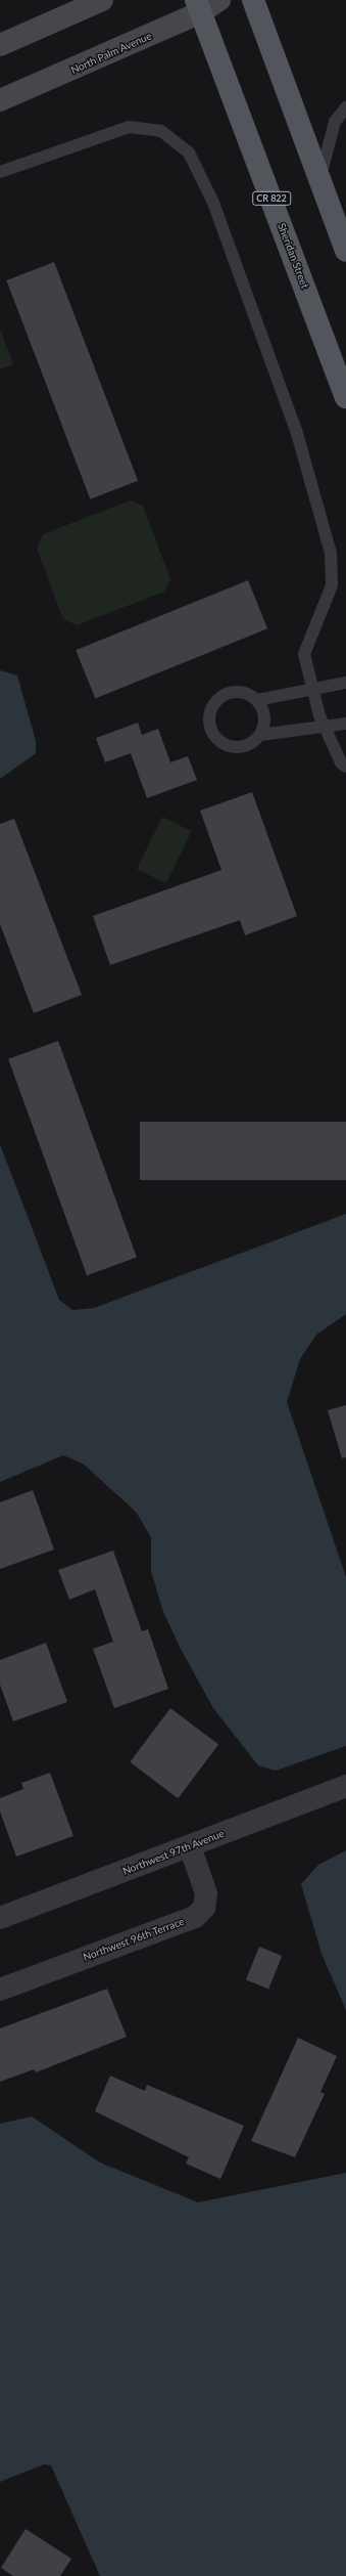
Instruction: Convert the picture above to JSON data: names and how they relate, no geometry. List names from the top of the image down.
{
  "streets": {
    "main road": ["North Palm Avenue", "CR 822", "Sheridan Street"],
    "street": ["Northwest 97th Avenue", "Northwest 96th Terrace"]
  },
  "crossings": [
    ["North Palm Avenue", "Sheridan Street"],
    ["Northwest 97th Avenue", "Northwest 96th Terrace"]
  ]
}
